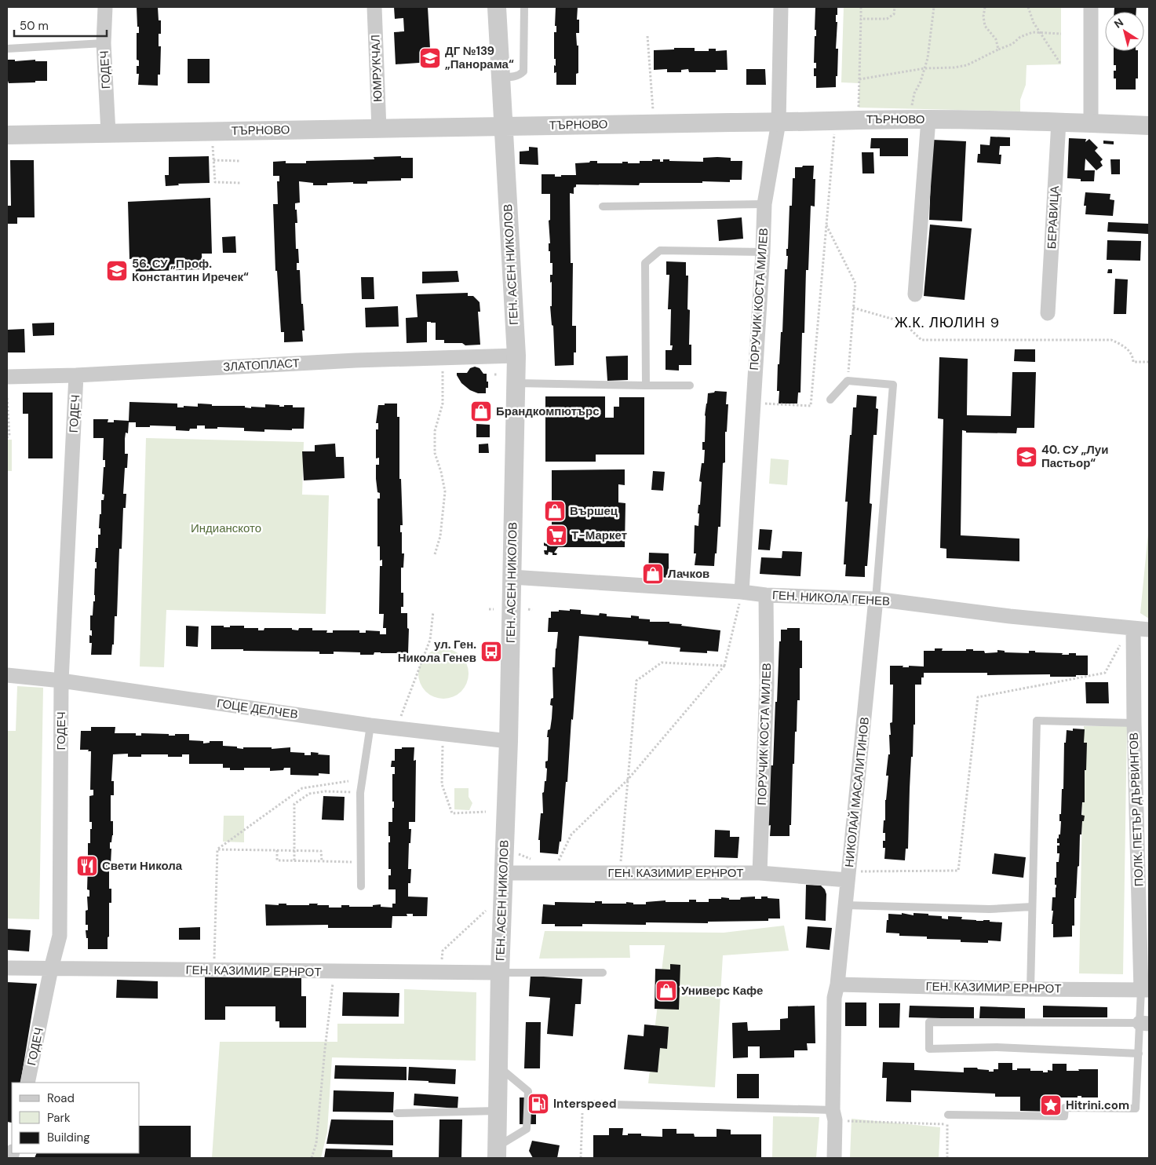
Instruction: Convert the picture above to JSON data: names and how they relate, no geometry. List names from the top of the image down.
{
  "streets": {
    "street": [
      "ЮМРУКЧАЛ",
      "ГОДЕЧ",
      "ТЪРНОВО",
      "БЕРАВИЦА",
      "ГЕН. АСЕН НИКОЛОВ",
      "ПОРУЧИК КОСТА МИЛЕВ",
      "ЗЛАТОПЛАСТ",
      "ГЕН. НИКОЛА ГЕНЕВ",
      "ГОЦЕ ДЕЛЧЕВ",
      "НИКОЛАЙ МАСАЛИТИНОВ",
      "ПОЛК. ПЕТЪР ДЪРВИНГОВ",
      "ГЕН. КАЗИМИР ЕРНРОТ"
    ]
  },
  "crossings": [
    ["ЮМРУКЧАЛ", "ТЪРНОВО"],
    ["ГОДЕЧ", "ТЪРНОВО"],
    ["ГОДЕЧ", "ЗЛАТОПЛАСТ"],
    ["ГОДЕЧ", "ГОЦЕ ДЕЛЧЕВ"],
    ["ГОДЕЧ", "ГЕН. КАЗИМИР ЕРНРОТ"],
    ["ТЪРНОВО", "БЕРАВИЦА"],
    ["ТЪРНОВО", "ГЕН. АСЕН НИКОЛОВ"],
    ["ТЪРНОВО", "ПОРУЧИК КОСТА МИЛЕВ"],
    ["ГЕН. АСЕН НИКОЛОВ", "ЗЛАТОПЛАСТ"],
    ["ГЕН. АСЕН НИКОЛОВ", "ГЕН. НИКОЛА ГЕНЕВ"],
    ["ГЕН. АСЕН НИКОЛОВ", "ГОЦЕ ДЕЛЧЕВ"],
    ["ГЕН. АСЕН НИКОЛОВ", "ГЕН. КАЗИМИР ЕРНРОТ"],
    ["ПОРУЧИК КОСТА МИЛЕВ", "ГЕН. НИКОЛА ГЕНЕВ"],
    ["ПОРУЧИК КОСТА МИЛЕВ", "ГЕН. КАЗИМИР ЕРНРОТ"],
    ["ГЕН. НИКОЛА ГЕНЕВ", "НИКОЛАЙ МАСАЛИТИНОВ"],
    ["ГЕН. НИКОЛА ГЕНЕВ", "ПОЛК. ПЕТЪР ДЪРВИНГОВ"],
    ["НИКОЛАЙ МАСАЛИТИНОВ", "ГЕН. КАЗИМИР ЕРНРОТ"],
    ["ПОЛК. ПЕТЪР ДЪРВИНГОВ", "ГЕН. КАЗИМИР ЕРНРОТ"]
  ],
  "districts": ["Ж.К. ЛЮЛИН 9"],
  "parks": ["Индианското"],
  "places": {
    "school or university": ["ДГ №139 „Панорама“", "56. СУ „Проф. Константин Иречек“", "40. СУ „Луи Пастьор“"],
    "shop": [
      "Брандкомпютърс",
      "Вършец",
      "Лачков",
      "Универс Кафе"
    ],
    "supermarket": ["Т-Маркет"],
    "bus stop": ["ул. Ген. Никола Генев"],
    "restaurant": ["Свети Никола"],
    "fuel station": ["Interspeed"],
    "place": ["Hitrini.com"]
  },
  "legend": ["Road", "Park", "Building"],
  "scale_bar": "50 m",
  "north": "top left"
}
